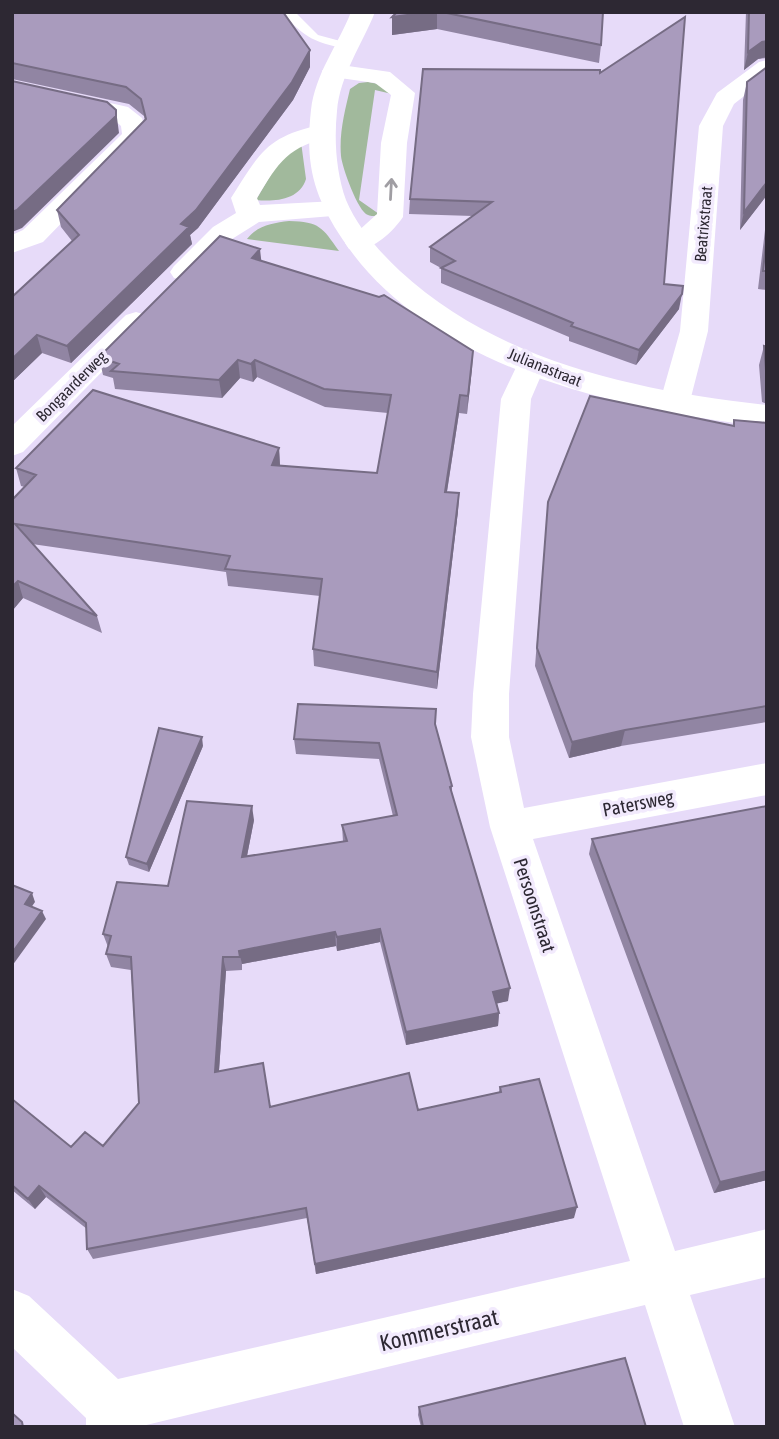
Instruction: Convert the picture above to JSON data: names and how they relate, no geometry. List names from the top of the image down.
{
  "streets": {
    "street": [
      "Beatrixstraat",
      "Julianastraat",
      "Bongaarderweg",
      "Patersweg",
      "Persoonstraat",
      "Kommerstraat"
    ]
  },
  "crossings": [
    ["Beatrixstraat", "Julianastraat"],
    ["Julianastraat", "Bongaarderweg"],
    ["Julianastraat", "Persoonstraat"],
    ["Patersweg", "Persoonstraat"],
    ["Persoonstraat", "Kommerstraat"]
  ]
}
